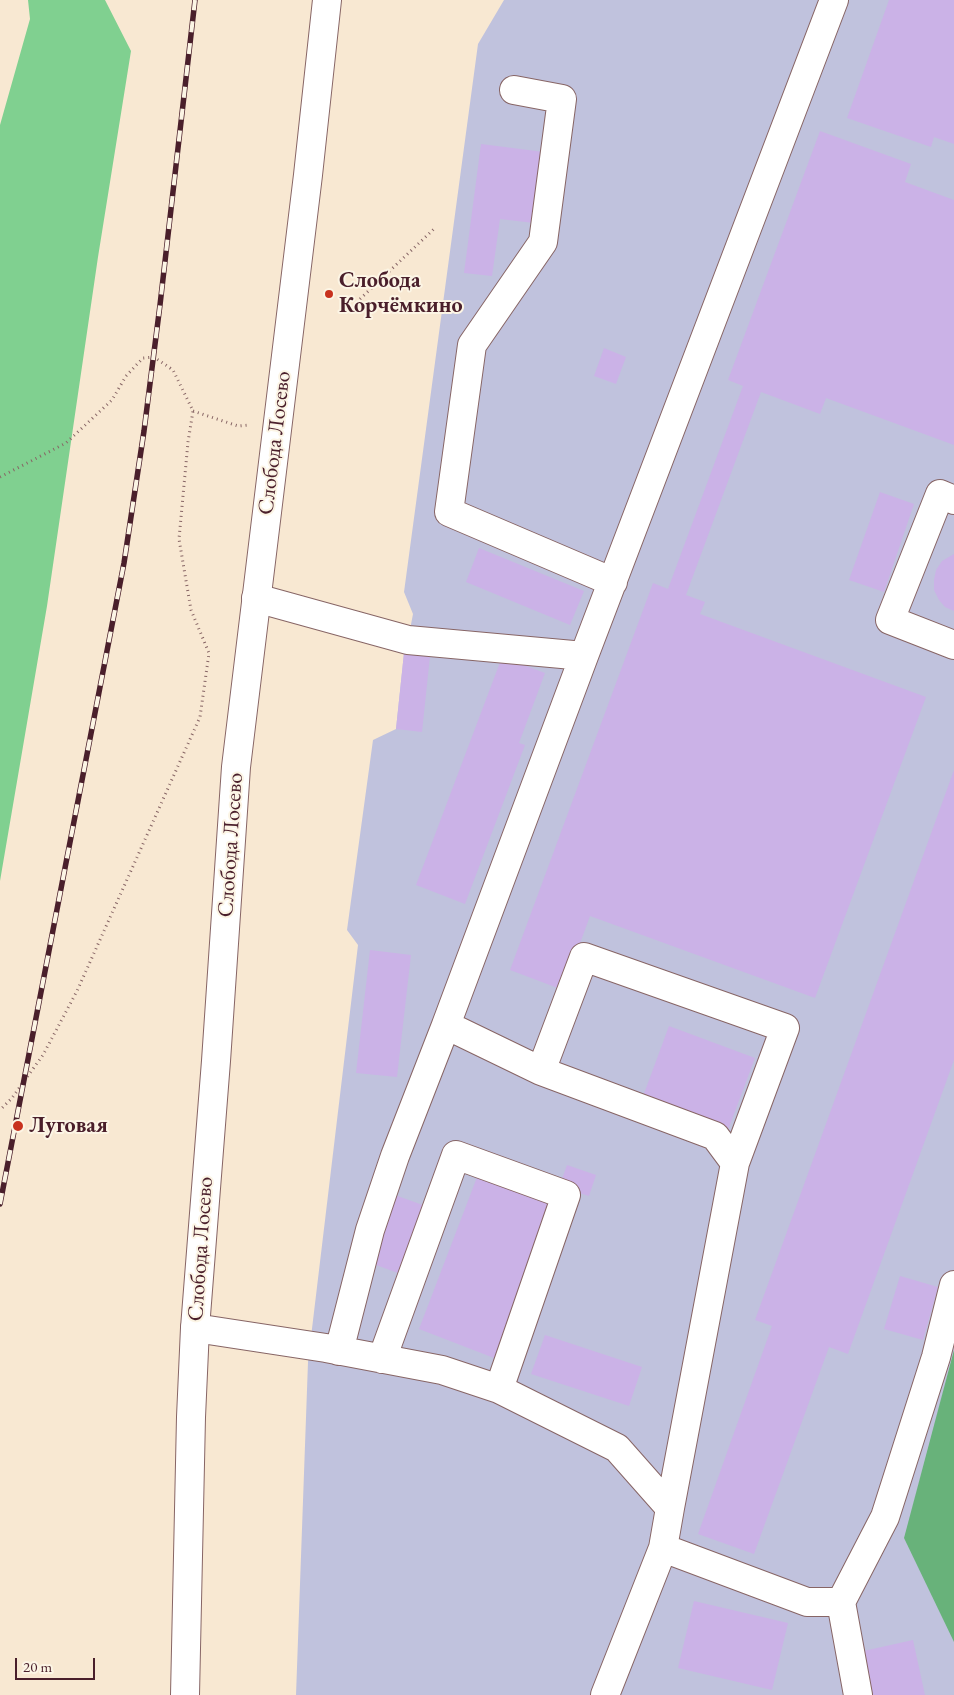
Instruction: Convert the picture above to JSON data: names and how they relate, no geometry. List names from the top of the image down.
{
  "streets": {
    "main road": ["Слобода Лосево"]
  },
  "places": ["Слобода Корчёмкино", "Луговая"],
  "scale_bar": "20 m"
}
